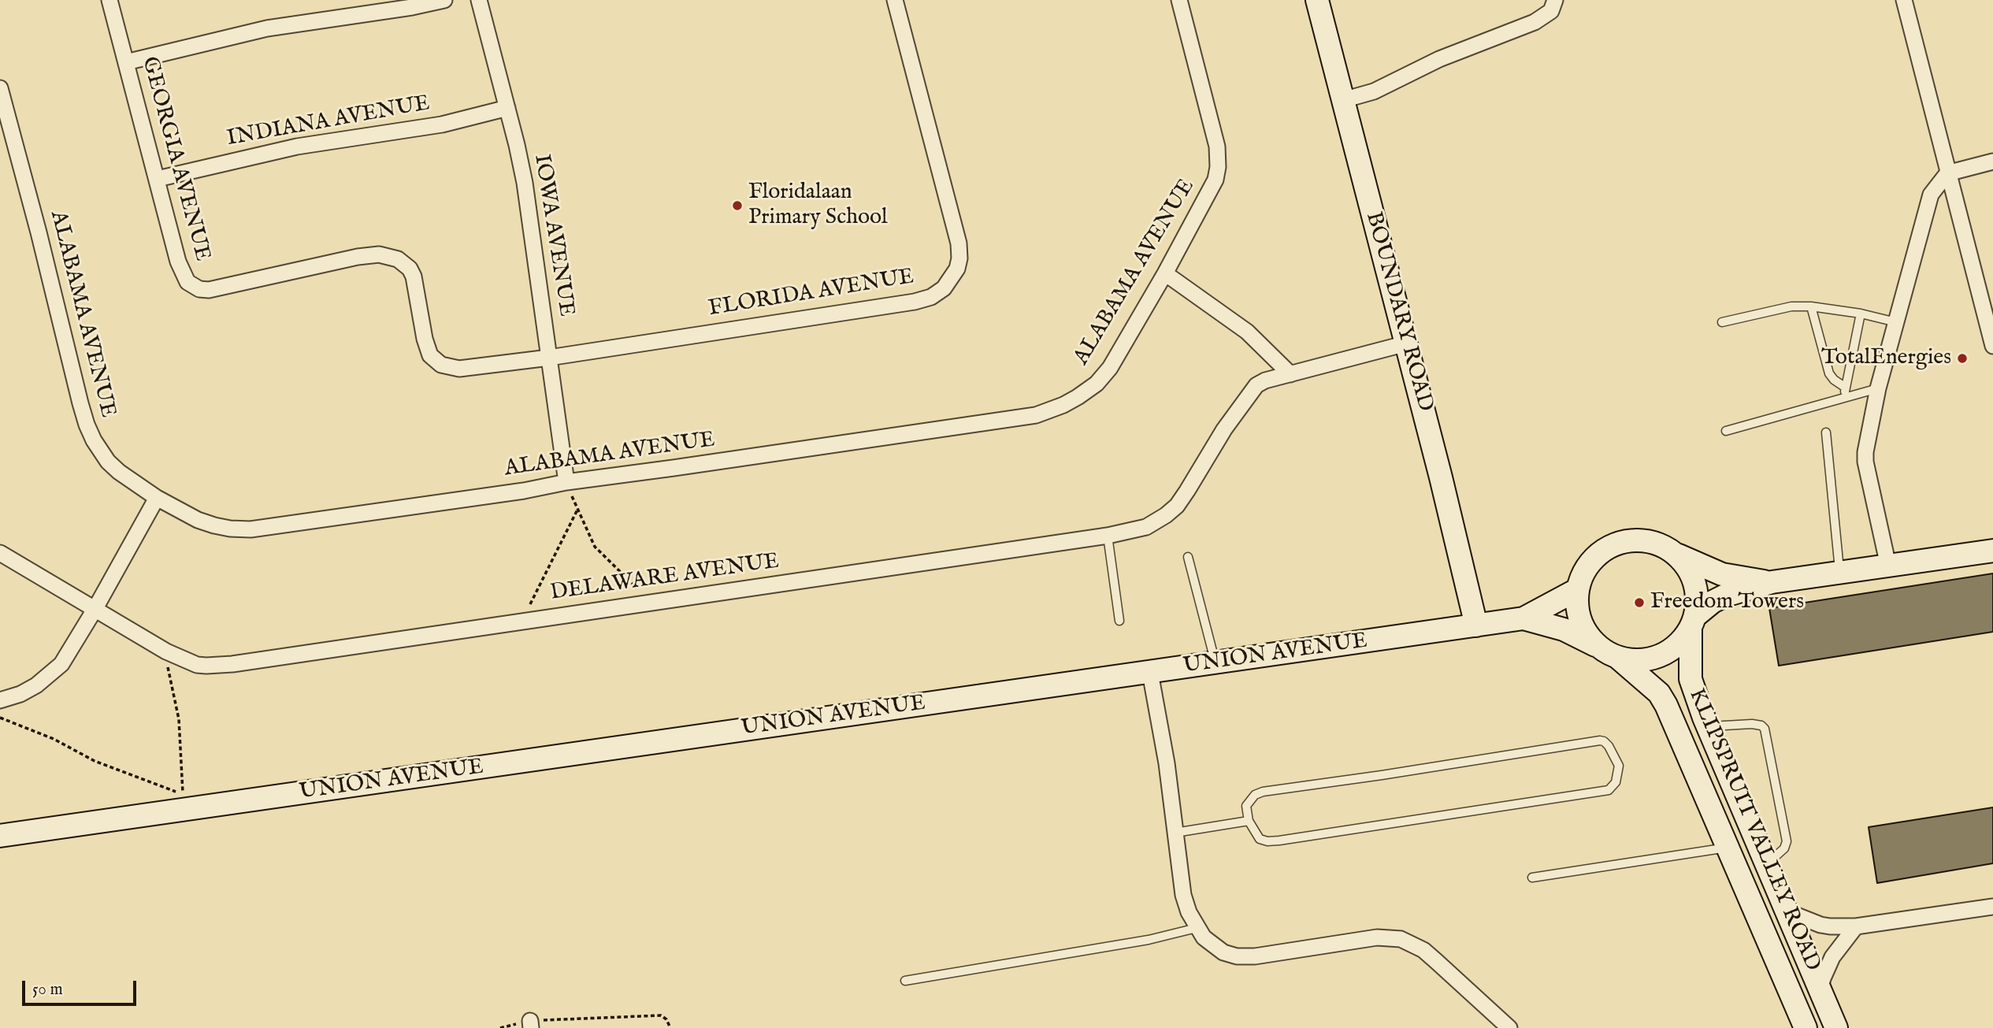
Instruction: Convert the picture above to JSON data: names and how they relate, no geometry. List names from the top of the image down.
{
  "streets": {
    "street": [
      "INDIANA AVENUE",
      "GEORGIA AVENUE",
      "IOWA AVENUE",
      "ALABAMA AVENUE",
      "FLORIDA AVENUE",
      "BOUNDARY ROAD",
      "DELAWARE AVENUE",
      "UNION AVENUE",
      "KLIPSPRUIT VALLEY ROAD"
    ]
  },
  "crossings": [
    ["INDIANA AVENUE", "GEORGIA AVENUE"],
    ["INDIANA AVENUE", "IOWA AVENUE"],
    ["GEORGIA AVENUE", "IOWA AVENUE"],
    ["GEORGIA AVENUE", "FLORIDA AVENUE"],
    ["IOWA AVENUE", "ALABAMA AVENUE"],
    ["IOWA AVENUE", "FLORIDA AVENUE"],
    ["BOUNDARY ROAD", "DELAWARE AVENUE"],
    ["BOUNDARY ROAD", "UNION AVENUE"],
    ["UNION AVENUE", "KLIPSPRUIT VALLEY ROAD"]
  ],
  "places": ["Floridalaan Primary School", "TotalEnergies", "Freedom Towers"],
  "scale_bar": "50 m"
}
